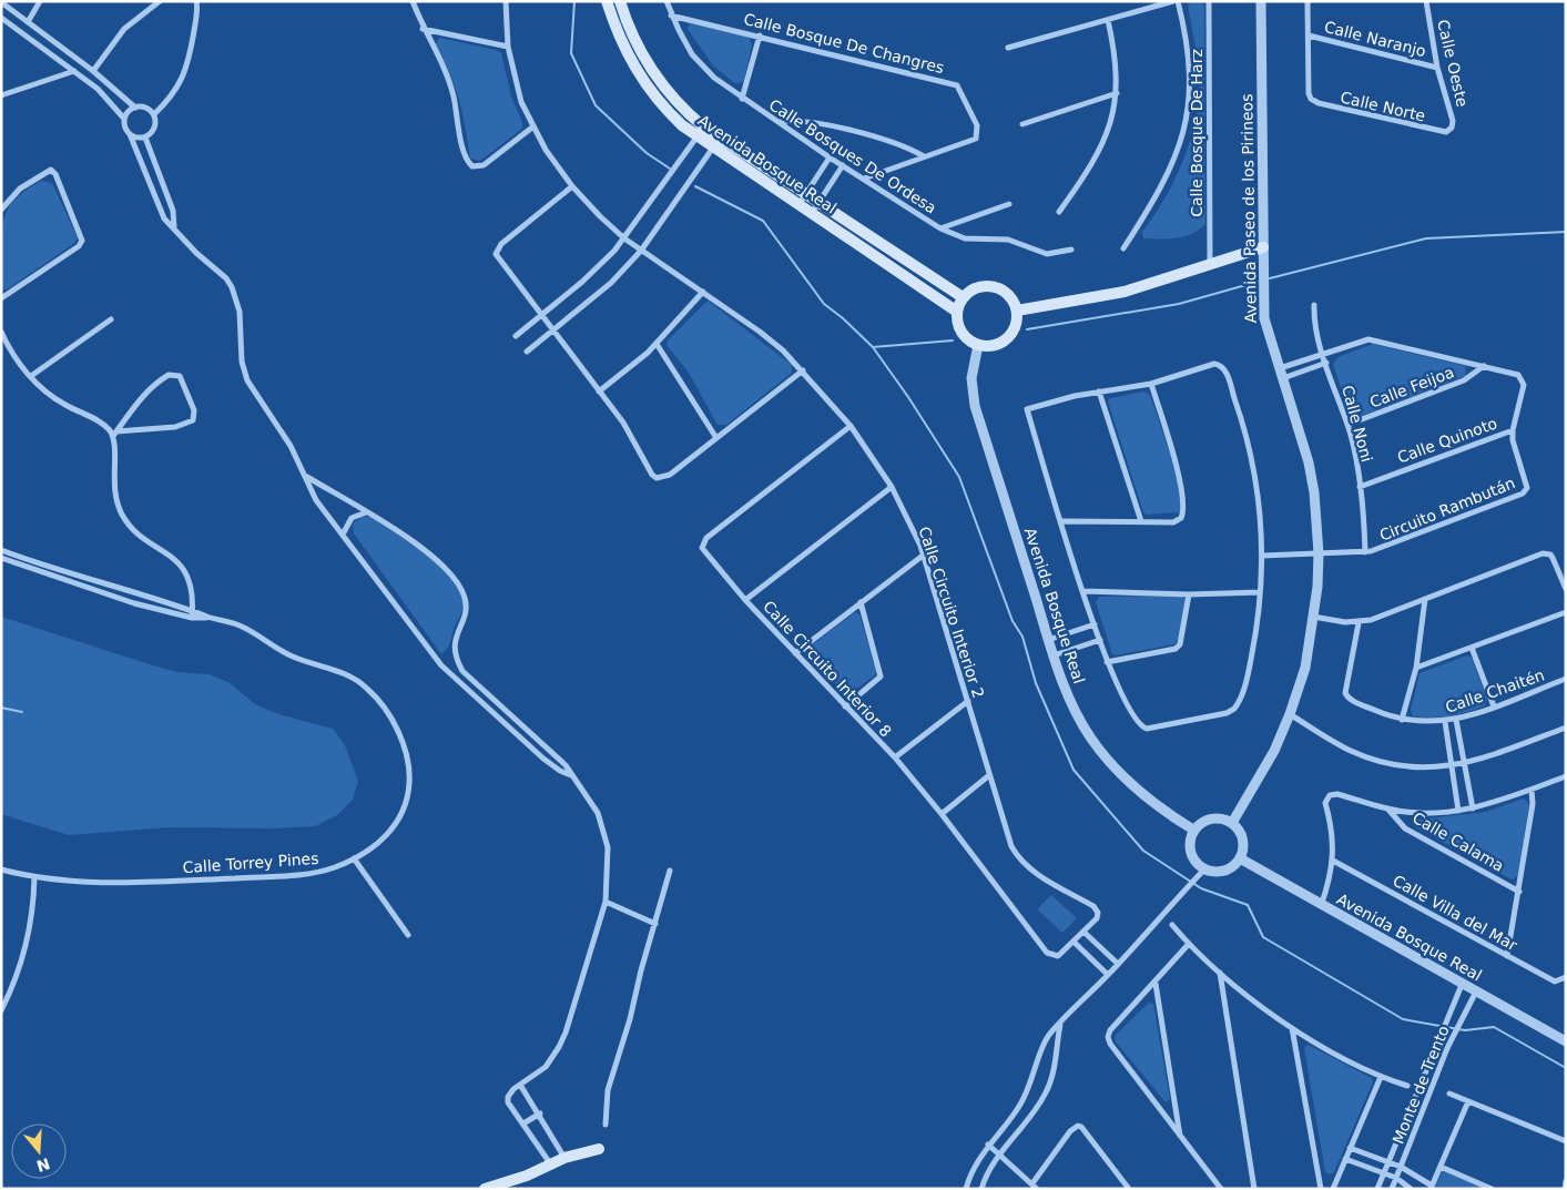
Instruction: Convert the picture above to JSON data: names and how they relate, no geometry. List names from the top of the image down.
{
  "streets": {
    "main road": ["Avenida Bosque Real"],
    "street": [
      "Calle Naranjo",
      "Calle Bosque De Changres",
      "Calle Oeste",
      "Calle Norte",
      "Calle Bosque De Harz",
      "Calle Bosques De Ordesa",
      "Avenida Paseo de los Pirineos",
      "Calle Feijoa",
      "Calle Noni",
      "Calle Quinoto",
      "Circuito Rambután",
      "Calle Circuito Interior 2",
      "Calle Circuito Interior 8",
      "Calle Chaitén",
      "Calle Calama",
      "Calle Torrey Pines",
      "Calle Villa del Mar",
      "Monte de Trento"
    ]
  },
  "crossings": [
    ["Calle Naranjo", "Calle Oeste"],
    ["Calle Naranjo", "Calle Norte"],
    ["Calle Bosque De Changres", "Calle Bosques De Ordesa"],
    ["Calle Oeste", "Calle Norte"],
    ["Avenida Bosque Real", "Avenida Paseo de los Pirineos"],
    ["Avenida Bosque Real", "Monte de Trento"],
    ["Avenida Paseo de los Pirineos", "Circuito Rambután"],
    ["Calle Feijoa", "Calle Noni"],
    ["Calle Feijoa", "Circuito Rambután"],
    ["Calle Noni", "Calle Quinoto"],
    ["Calle Noni", "Circuito Rambután"],
    ["Calle Quinoto", "Circuito Rambután"],
    ["Calle Circuito Interior 2", "Calle Circuito Interior 8"],
    ["Calle Calama", "Calle Villa del Mar"]
  ],
  "north": "bottom"
}
